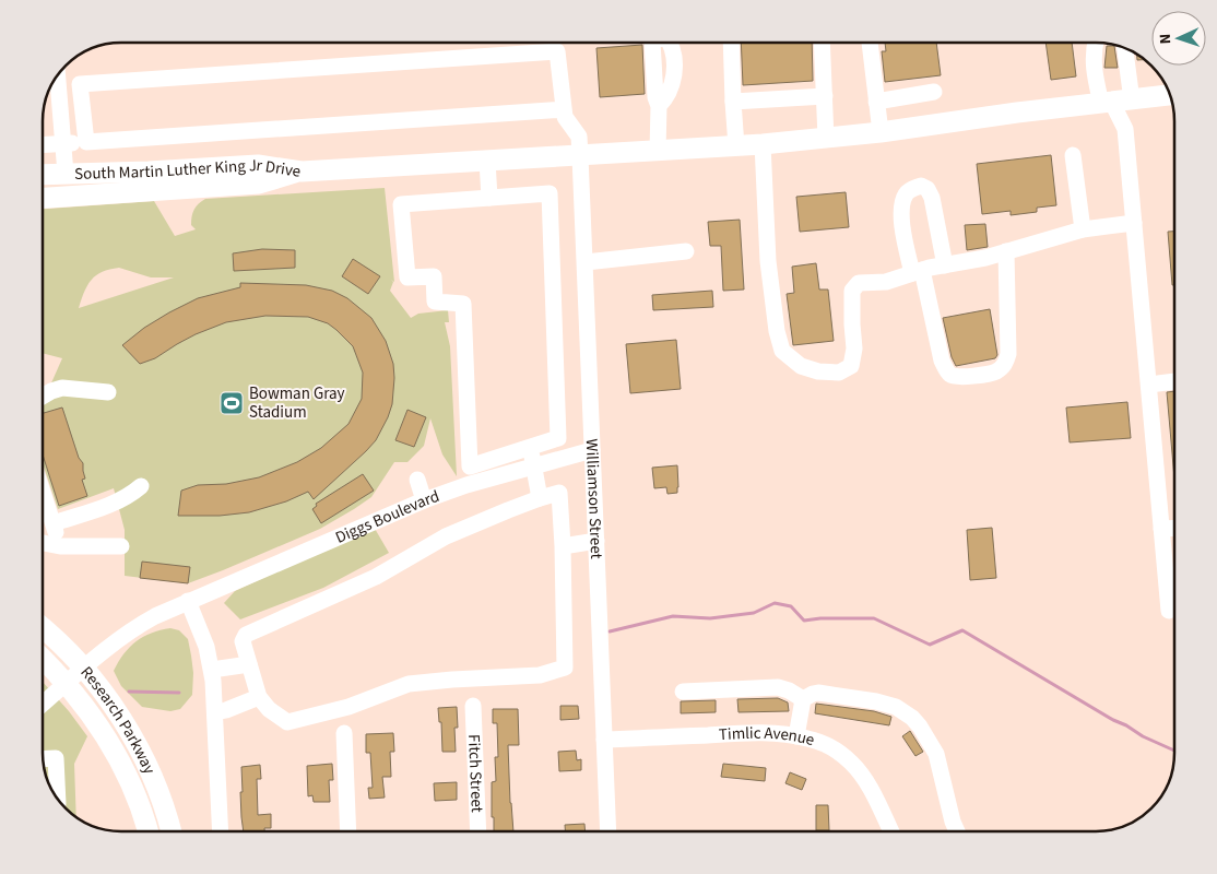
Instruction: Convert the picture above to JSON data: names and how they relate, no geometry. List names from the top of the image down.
{
  "streets": {
    "main road": ["South Martin Luther King Jr Drive", "Research Parkway"],
    "street": [
      "Williamson Street",
      "Diggs Boulevard",
      "Timlic Avenue",
      "Fitch Street"
    ]
  },
  "crossings": [
    ["Williamson Street", "Diggs Boulevard"],
    ["Williamson Street", "Timlic Avenue"],
    ["Diggs Boulevard", "Research Parkway"]
  ],
  "places": {
    "sports": ["Bowman Gray Stadium"]
  },
  "north": "left"
}
